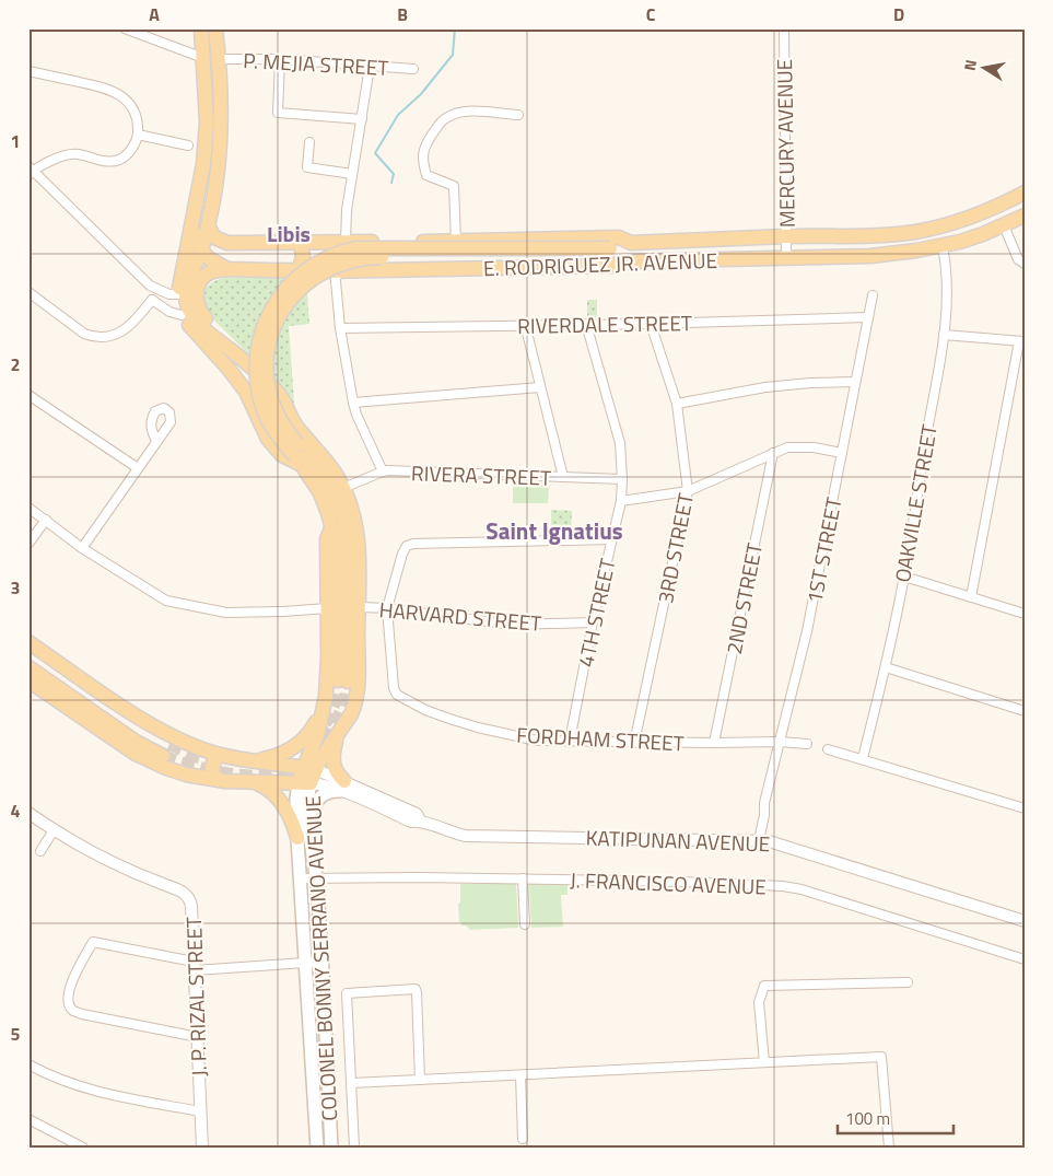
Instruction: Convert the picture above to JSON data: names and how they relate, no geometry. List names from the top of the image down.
{
  "streets": {
    "main road": ["E. RODRIGUEZ JR. AVENUE", "KATIPUNAN AVENUE", "COLONEL BONNY SERRANO AVENUE"],
    "street": [
      "P. MEJIA STREET",
      "MERCURY AVENUE",
      "RIVERDALE STREET",
      "RIVERA STREET",
      "OAKVILLE STREET",
      "3RD STREET",
      "1ST STREET",
      "2ND STREET",
      "4TH STREET",
      "HARVARD STREET",
      "FORDHAM STREET",
      "J. FRANCISCO AVENUE",
      "J. P. RIZAL STREET"
    ]
  },
  "crossings": [
    ["P. MEJIA STREET", "COLONEL BONNY SERRANO AVENUE"],
    ["MERCURY AVENUE", "E. RODRIGUEZ JR. AVENUE"],
    ["E. RODRIGUEZ JR. AVENUE", "OAKVILLE STREET"],
    ["E. RODRIGUEZ JR. AVENUE", "COLONEL BONNY SERRANO AVENUE"],
    ["RIVERDALE STREET", "3RD STREET"],
    ["RIVERDALE STREET", "1ST STREET"],
    ["RIVERDALE STREET", "4TH STREET"],
    ["RIVERA STREET", "4TH STREET"],
    ["RIVERA STREET", "COLONEL BONNY SERRANO AVENUE"],
    ["3RD STREET", "FORDHAM STREET"],
    ["1ST STREET", "FORDHAM STREET"],
    ["1ST STREET", "KATIPUNAN AVENUE"],
    ["2ND STREET", "FORDHAM STREET"],
    ["4TH STREET", "HARVARD STREET"],
    ["4TH STREET", "FORDHAM STREET"],
    ["HARVARD STREET", "FORDHAM STREET"],
    ["KATIPUNAN AVENUE", "COLONEL BONNY SERRANO AVENUE"],
    ["J. FRANCISCO AVENUE", "COLONEL BONNY SERRANO AVENUE"]
  ],
  "districts": ["Libis", "Saint Ignatius"],
  "scale_bar": "100 m",
  "north": "left",
  "grid": {
    "columns": [
      "A",
      "B",
      "C",
      "D"
    ],
    "rows": [
      "1",
      "2",
      "3",
      "4",
      "5"
    ]
  }
}
